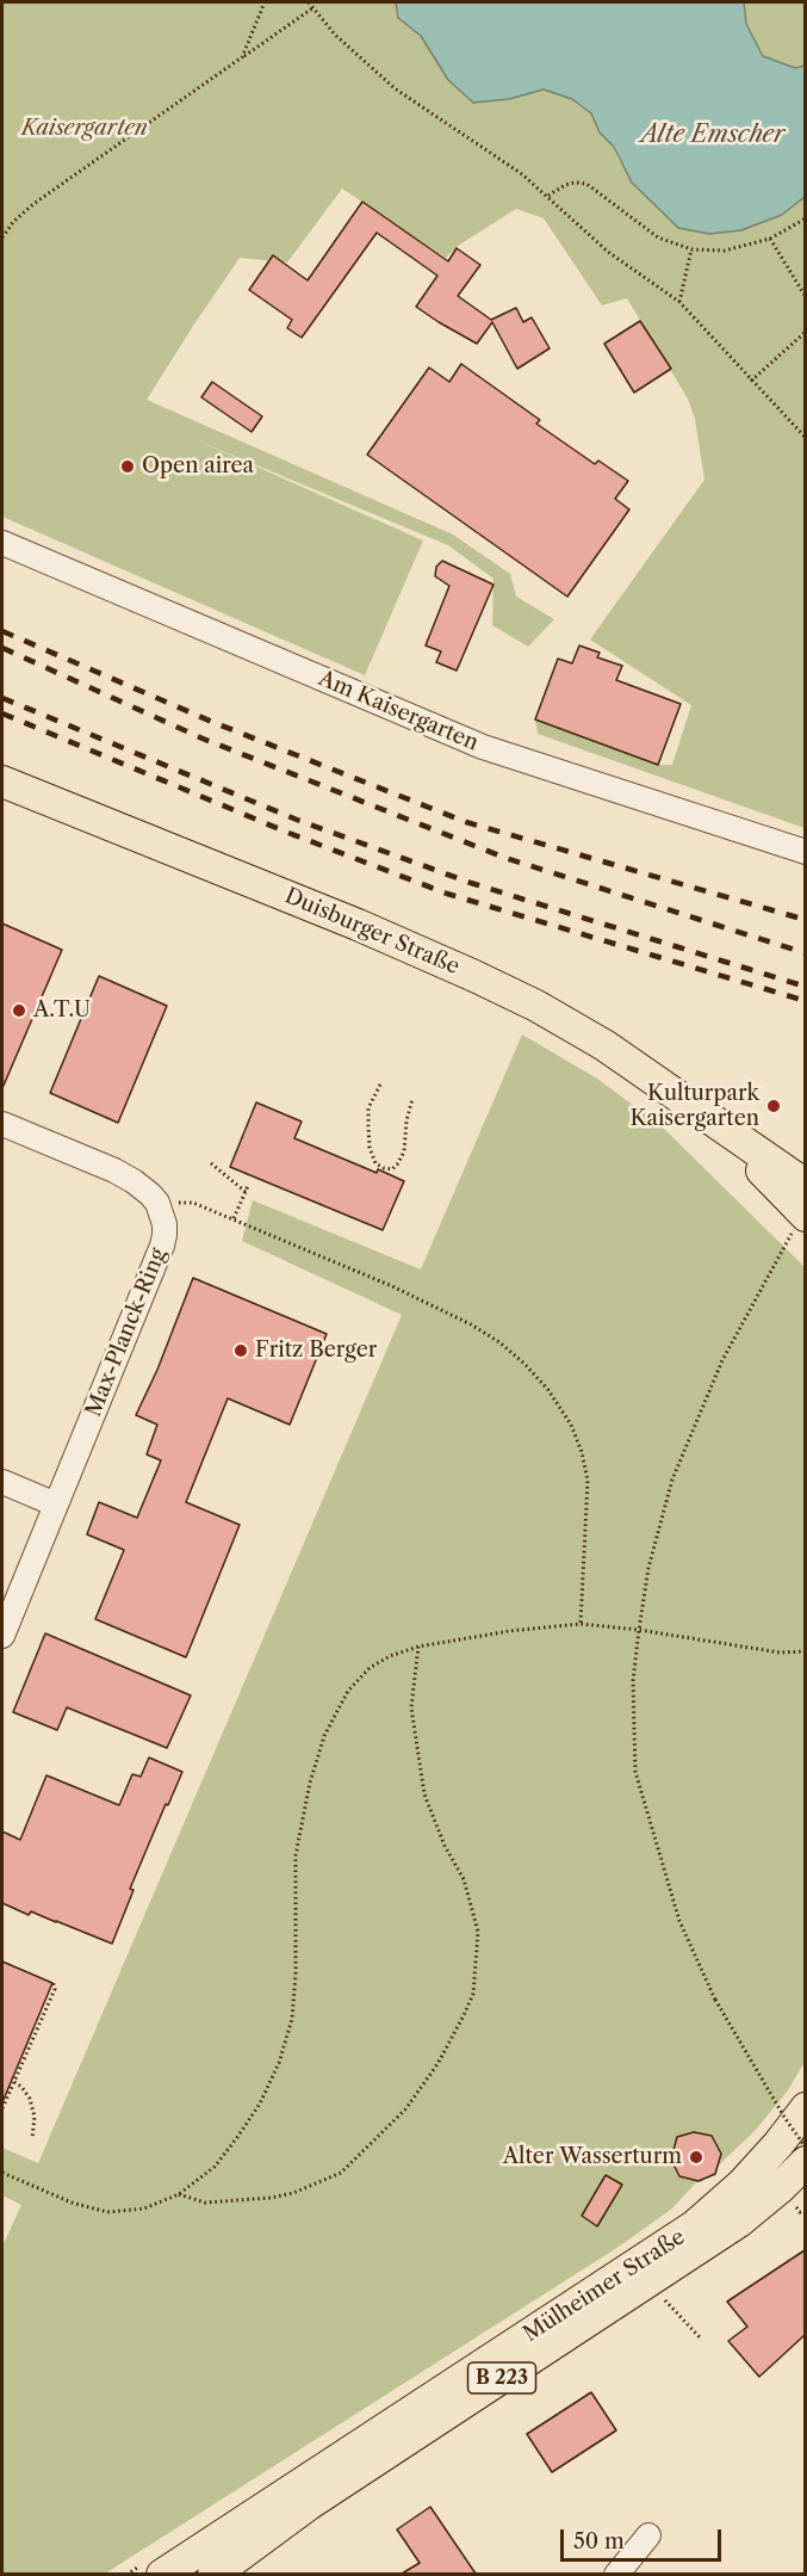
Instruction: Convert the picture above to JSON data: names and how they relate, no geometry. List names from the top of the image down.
{
  "streets": {
    "main road": ["Duisburger Straße", "Mülheimer Straße", "B 223"],
    "street": ["Am Kaisergarten", "Max-Planck-Ring"]
  },
  "water": ["Alte Emscher"],
  "parks": ["Kaisergarten"],
  "places": [
    "Open airea",
    "A.T.U",
    "Kulturpark Kaisergarten",
    "Fritz Berger",
    "Alter Wasserturm"
  ],
  "scale_bar": "50 m"
}
